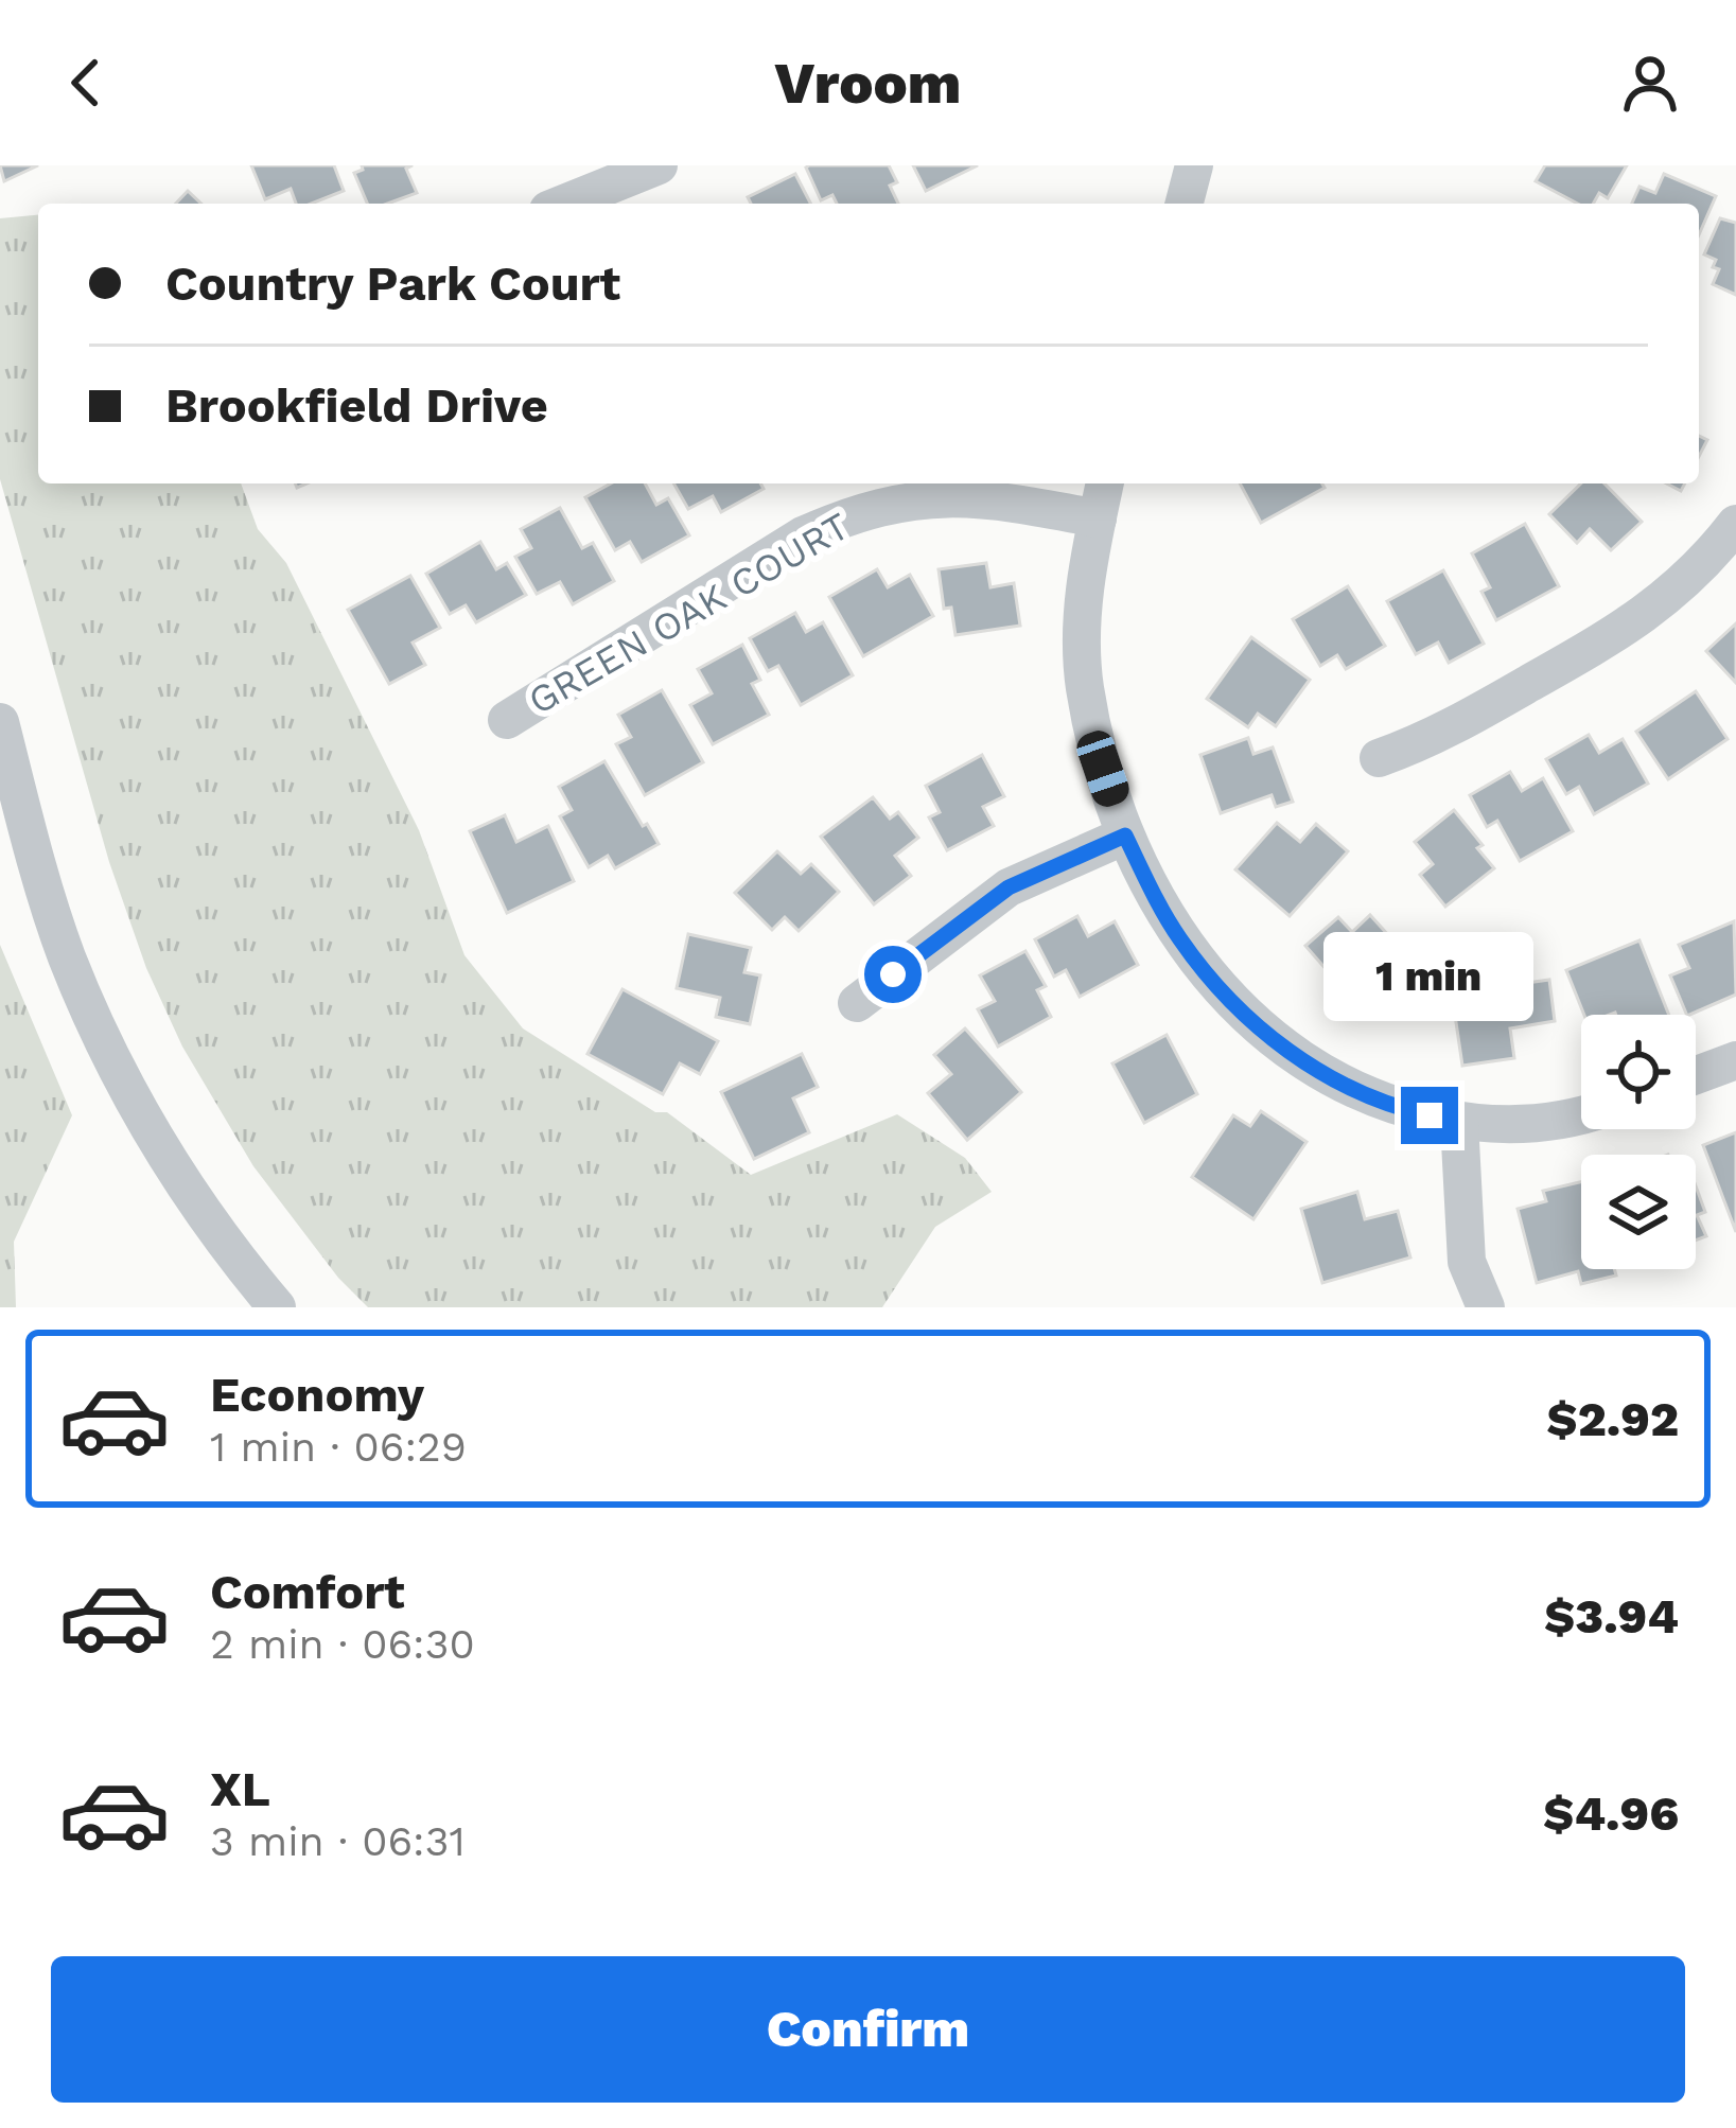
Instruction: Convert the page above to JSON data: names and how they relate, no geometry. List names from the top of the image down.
{
  "streets": {
    "street": ["GREEN OAK COURT"]
  },
  "page": {
    "header": "Vroom",
    "banner": ["Country Park Court", "Brookfield Drive"],
    "bubble": "1 min",
    "list": [
      {
        "name": "Economy",
        "note": "1 min · 06:29",
        "value": "$2.92"
      },
      {
        "name": "Comfort",
        "note": "2 min · 06:30",
        "value": "$3.94"
      },
      {
        "name": "XL",
        "note": "3 min · 06:31",
        "value": "$4.96"
      }
    ],
    "buttons": "Confirm"
  }
}
